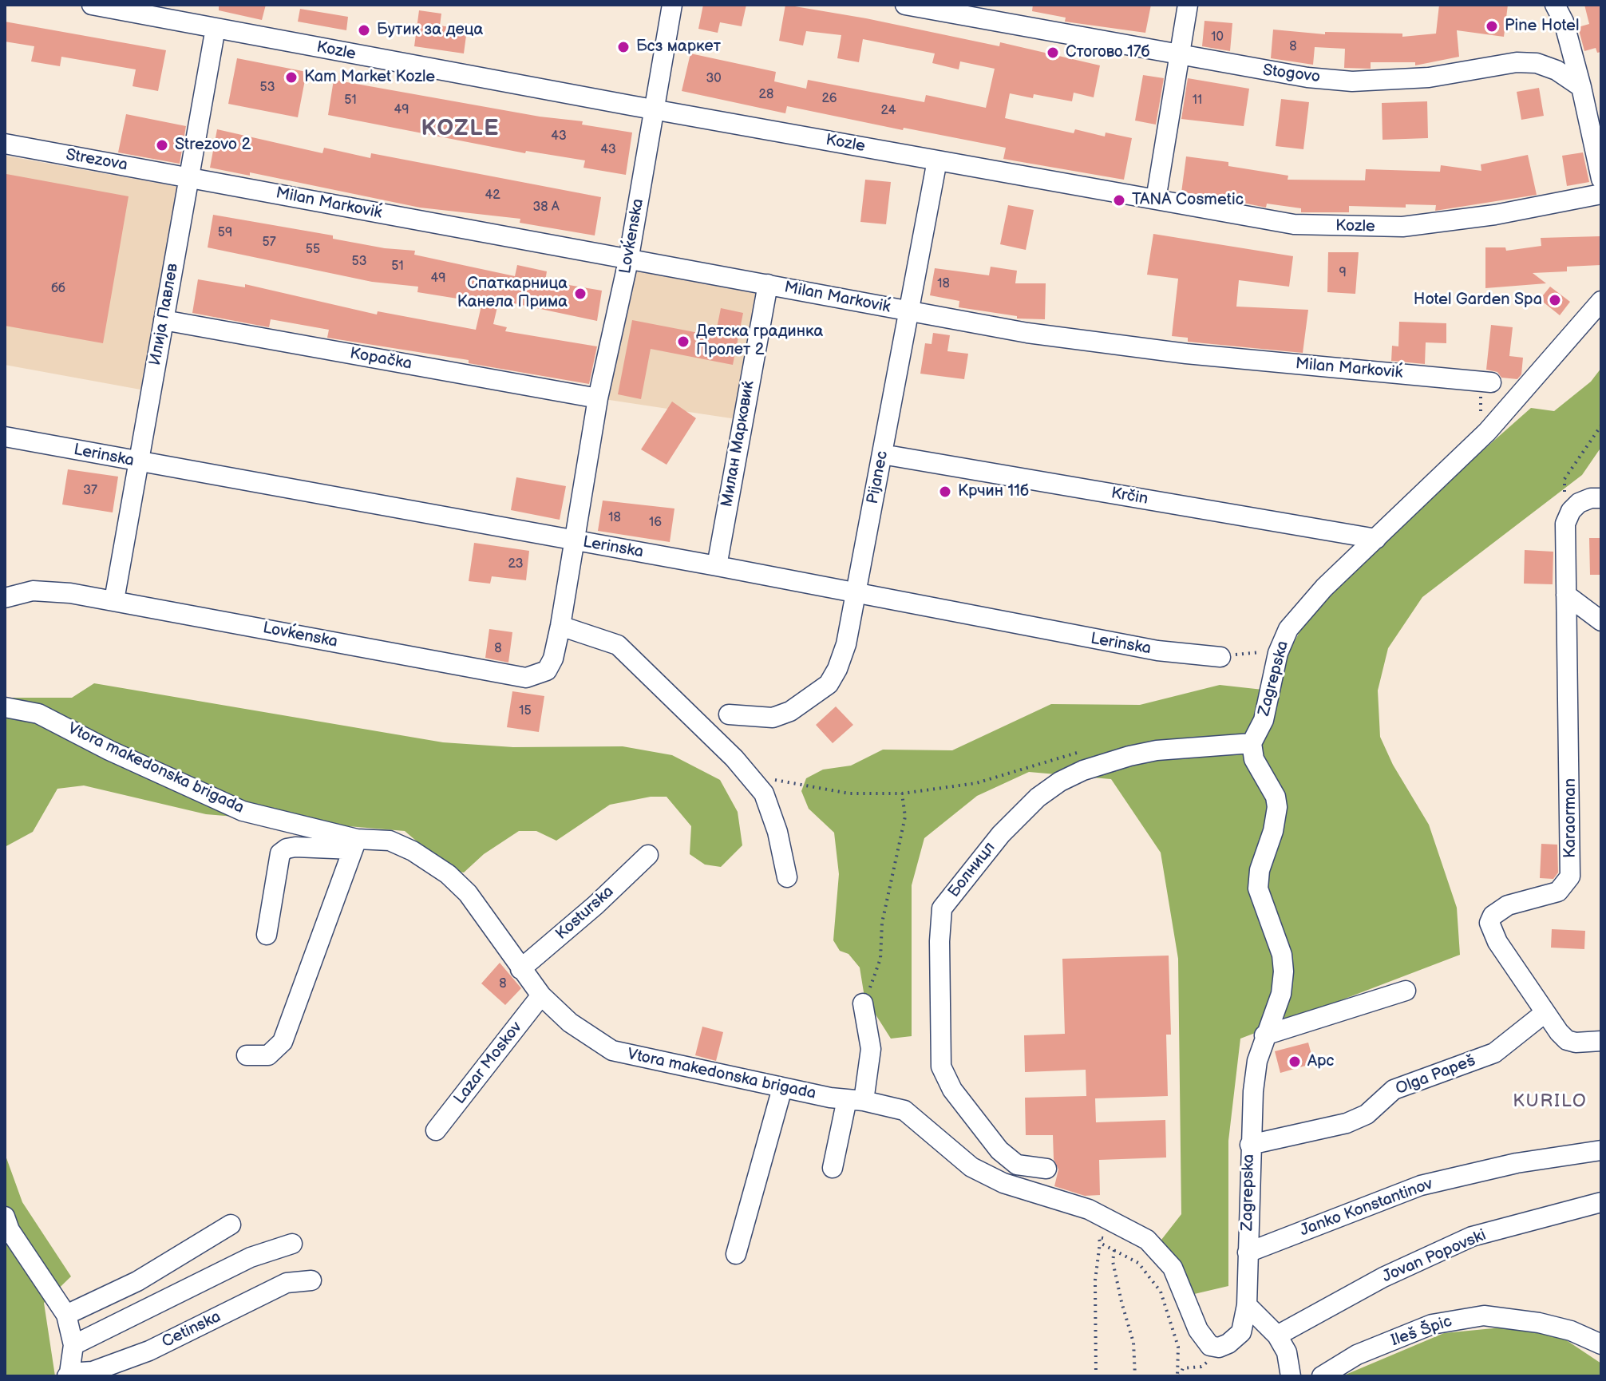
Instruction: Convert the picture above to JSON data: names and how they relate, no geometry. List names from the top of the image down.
{
  "streets": {
    "street": [
      "Kozle",
      "Stogovo",
      "Strezova",
      "Milan Markoviḱ",
      "Lovḱenska",
      "Илија Павлев",
      "Kopačka",
      "Милан Марковиќ",
      "Lerinska",
      "Pijanec",
      "Krčin",
      "Zagrepska",
      "Vtora makedonska brigada",
      "Karaorman",
      "Болницл",
      "Kosturska",
      "Lazar Moskov",
      "Olga Papeš",
      "Janko Konstantinov",
      "Jovan Popovski",
      "Cetinska",
      "Ileš Špic"
    ]
  },
  "crossings": [
    ["Kozle", "Lovḱenska"],
    ["Kozle", "Илија Павлев"],
    ["Kozle", "Pijanec"],
    ["Strezova", "Milan Markoviḱ"],
    ["Strezova", "Илија Павлев"],
    ["Milan Markoviḱ", "Lovḱenska"],
    ["Milan Markoviḱ", "Илија Павлев"],
    ["Milan Markoviḱ", "Милан Марковиќ"],
    ["Milan Markoviḱ", "Pijanec"],
    ["Lovḱenska", "Илија Павлев"],
    ["Lovḱenska", "Kopačka"],
    ["Lovḱenska", "Lerinska"],
    ["Илија Павлев", "Kopačka"],
    ["Илија Павлев", "Lerinska"],
    ["Милан Марковиќ", "Lerinska"],
    ["Lerinska", "Pijanec"],
    ["Pijanec", "Krčin"],
    ["Krčin", "Zagrepska"],
    ["Zagrepska", "Болницл"],
    ["Zagrepska", "Olga Papeš"],
    ["Zagrepska", "Janko Konstantinov"],
    ["Vtora makedonska brigada", "Kosturska"],
    ["Vtora makedonska brigada", "Lazar Moskov"],
    ["Karaorman", "Olga Papeš"]
  ],
  "districts": ["KOZLE", "KURILO"],
  "places": [
    "Pine Hotel",
    "Бутик за деца",
    "Бсз маркет",
    "Стогово 17б",
    "Kam Market Kozle",
    "Strezovo 2",
    "TANA Cosmetic",
    "Спаткарница Канела Прима",
    "Hotel Garden Spa",
    "Детска градинка Пролет 2",
    "Крчин 11б",
    "Арс"
  ],
  "house_numbers": [
    "10",
    "8",
    "30",
    "53",
    "28",
    "26",
    "51",
    "11",
    "49",
    "24",
    "43",
    "43",
    "42",
    "38 А",
    "59",
    "57",
    "55",
    "53",
    "51",
    "9",
    "49",
    "18",
    "бб",
    "37",
    "18",
    "16",
    "23",
    "8",
    "15",
    "8"
  ]
}
